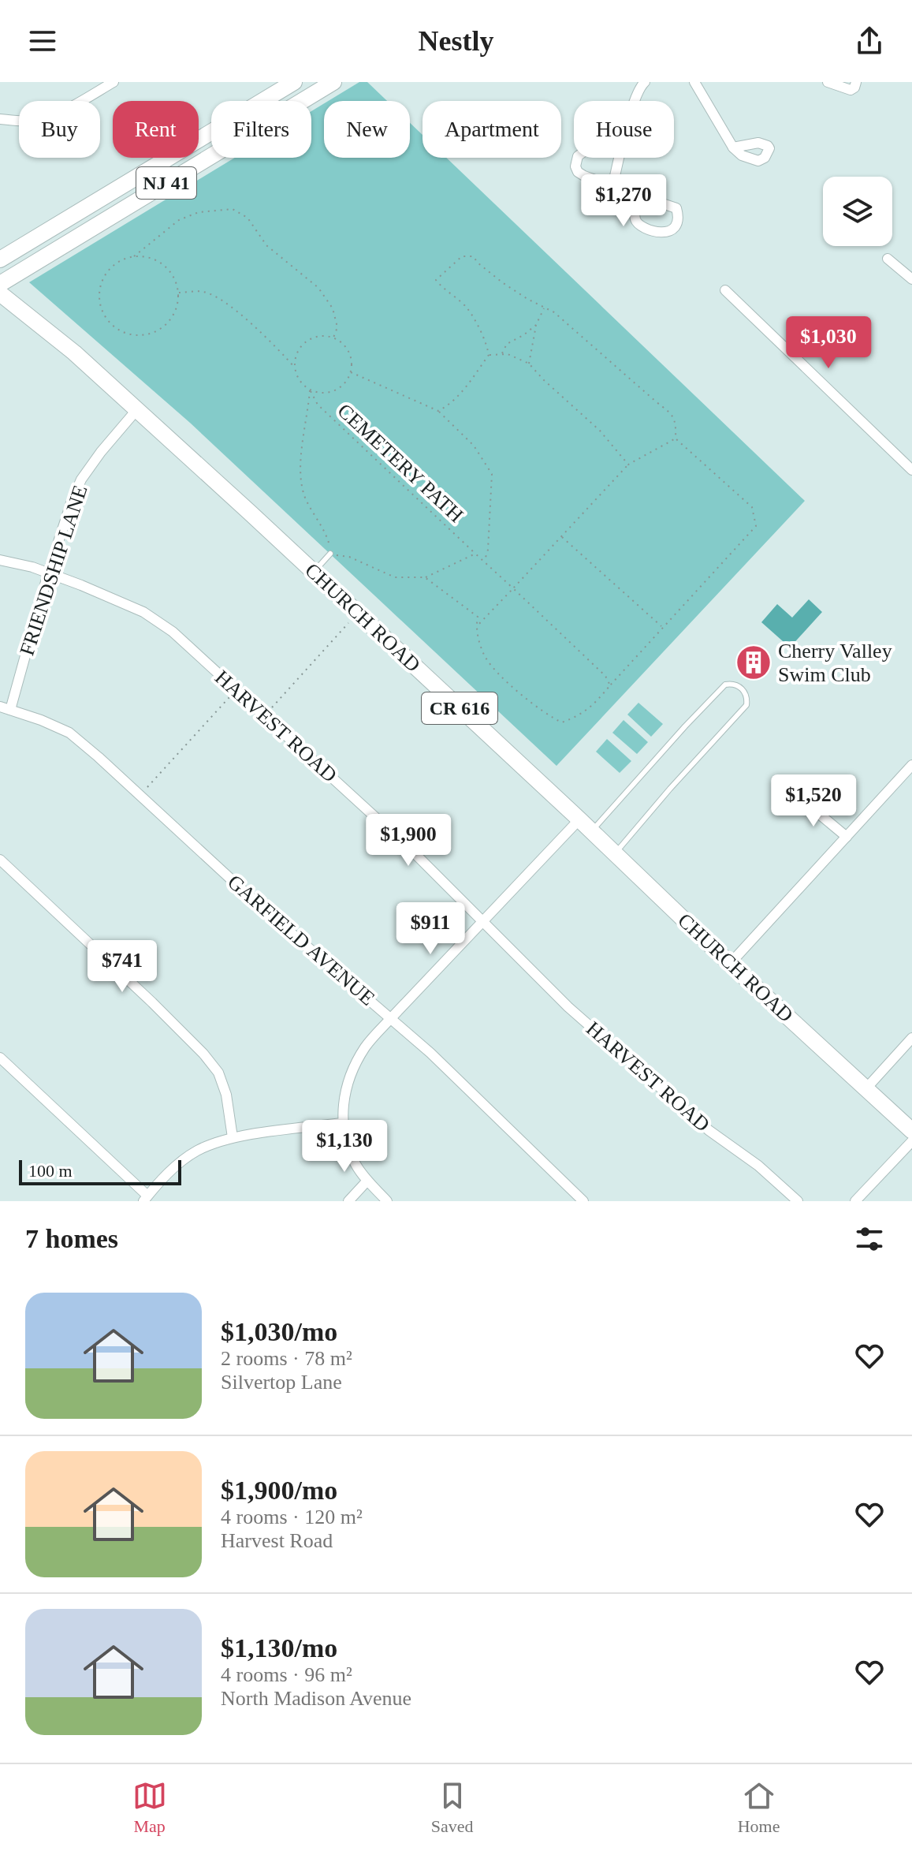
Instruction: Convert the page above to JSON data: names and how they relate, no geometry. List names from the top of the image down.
{
  "streets": {
    "main road": ["NJ 41", "CHURCH ROAD", "CR 616"],
    "street": ["FRIENDSHIP LANE", "HARVEST ROAD", "GARFIELD AVENUE"],
    "path": ["CEMETERY PATH"]
  },
  "crossings": [
    ["FRIENDSHIP LANE", "CHURCH ROAD"],
    ["FRIENDSHIP LANE", "HARVEST ROAD"],
    ["FRIENDSHIP LANE", "GARFIELD AVENUE"]
  ],
  "places": {
    "building": ["Cherry Valley Swim Club"]
  },
  "scale_bar": "100 m",
  "page": {
    "header": "Nestly",
    "chip": [
      "Buy",
      "Rent",
      "Filters",
      "New",
      "Apartment",
      "House"
    ],
    "price": [
      "$1,270",
      "$1,030",
      "$1,520",
      "$1,900",
      "$911",
      "$741",
      "$1,130"
    ],
    "scale": "100 m",
    "heading": "7 homes",
    "list": [
      {
        "name": "$1,030/mo",
        "note": "2 rooms · 78 m² · Silvertop Lane"
      },
      {
        "name": "$1,900/mo",
        "note": "4 rooms · 120 m² · Harvest Road"
      },
      {
        "name": "$1,130/mo",
        "note": "4 rooms · 96 m² · North Madison Avenue"
      }
    ],
    "tabs": ["Map", "Saved", "Home"]
  }
}
